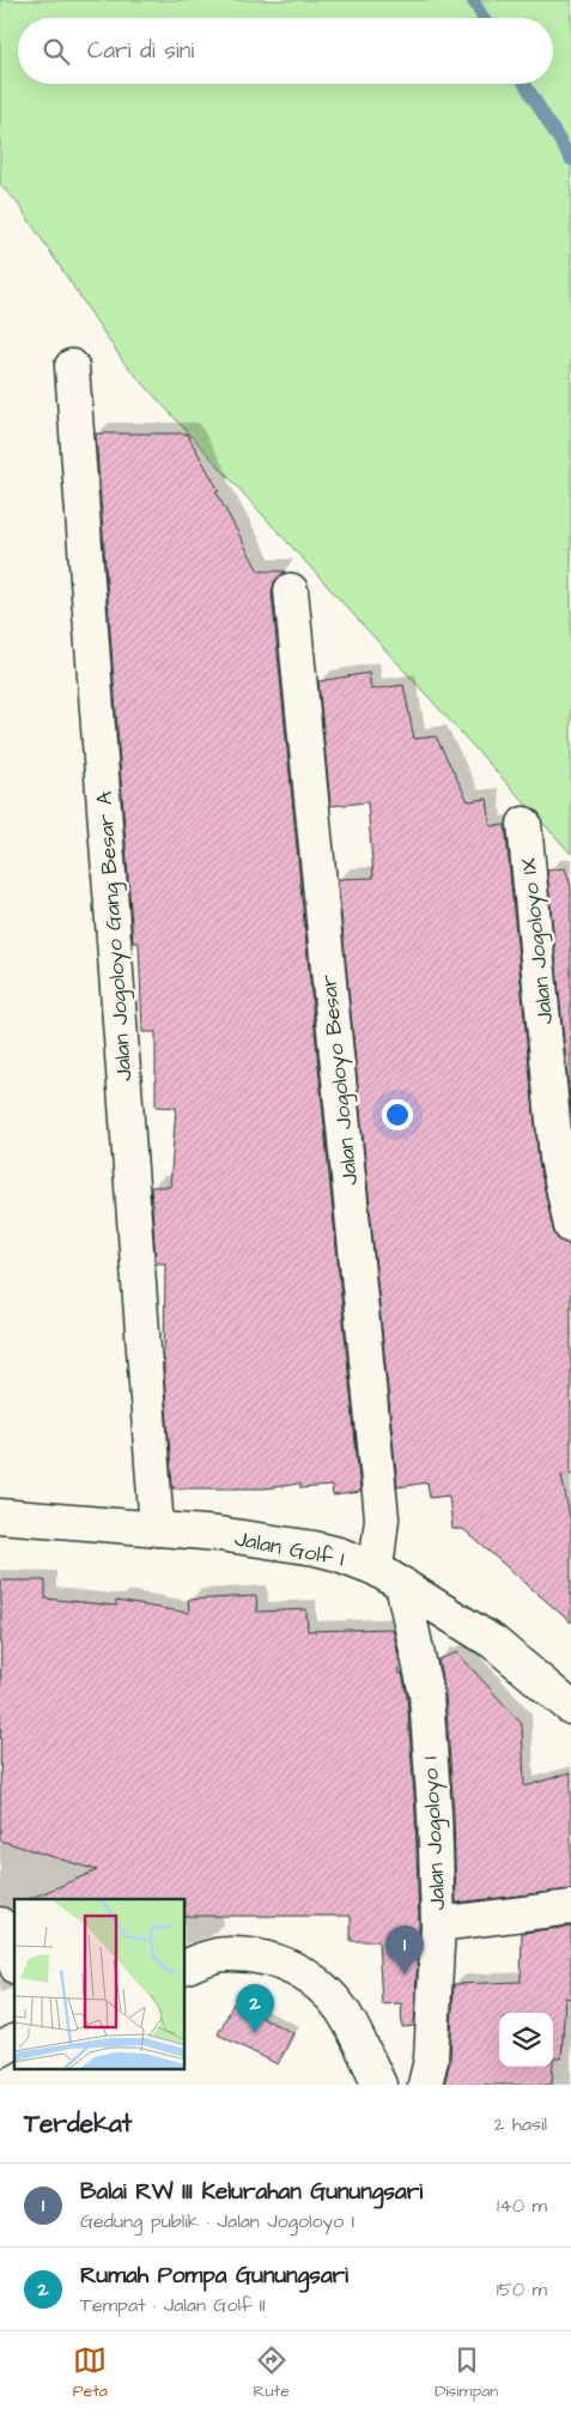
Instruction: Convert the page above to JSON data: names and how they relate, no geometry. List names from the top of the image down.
{
  "streets": {
    "street": [
      "Jalan Jogoloyo Gang Besar A",
      "Jalan Jogoloyo IX",
      "Jalan Jogoloyo Besar",
      "Jalan Golf I",
      "Jalan Jogoloyo I"
    ]
  },
  "crossings": [
    ["Jalan Jogoloyo Gang Besar A", "Jalan Golf I"],
    ["Jalan Jogoloyo Besar", "Jalan Golf I"],
    ["Jalan Jogoloyo Besar", "Jalan Jogoloyo I"],
    ["Jalan Golf I", "Jalan Jogoloyo I"]
  ],
  "page": {
    "search": "Cari di sini",
    "pins": ["1", "2"],
    "heading": ["Terdekat", "2 hasil"],
    "list": [
      {
        "mark": "1",
        "name": "Balai RW III Kelurahan Gunungsari",
        "note": "Gedung publik · Jalan Jogoloyo I",
        "value": "140 m"
      },
      {
        "mark": "2",
        "name": "Rumah Pompa Gunungsari",
        "note": "Tempat · Jalan Golf II",
        "value": "150 m"
      }
    ],
    "nav": ["Peta", "Rute", "Disimpan"]
  }
}
